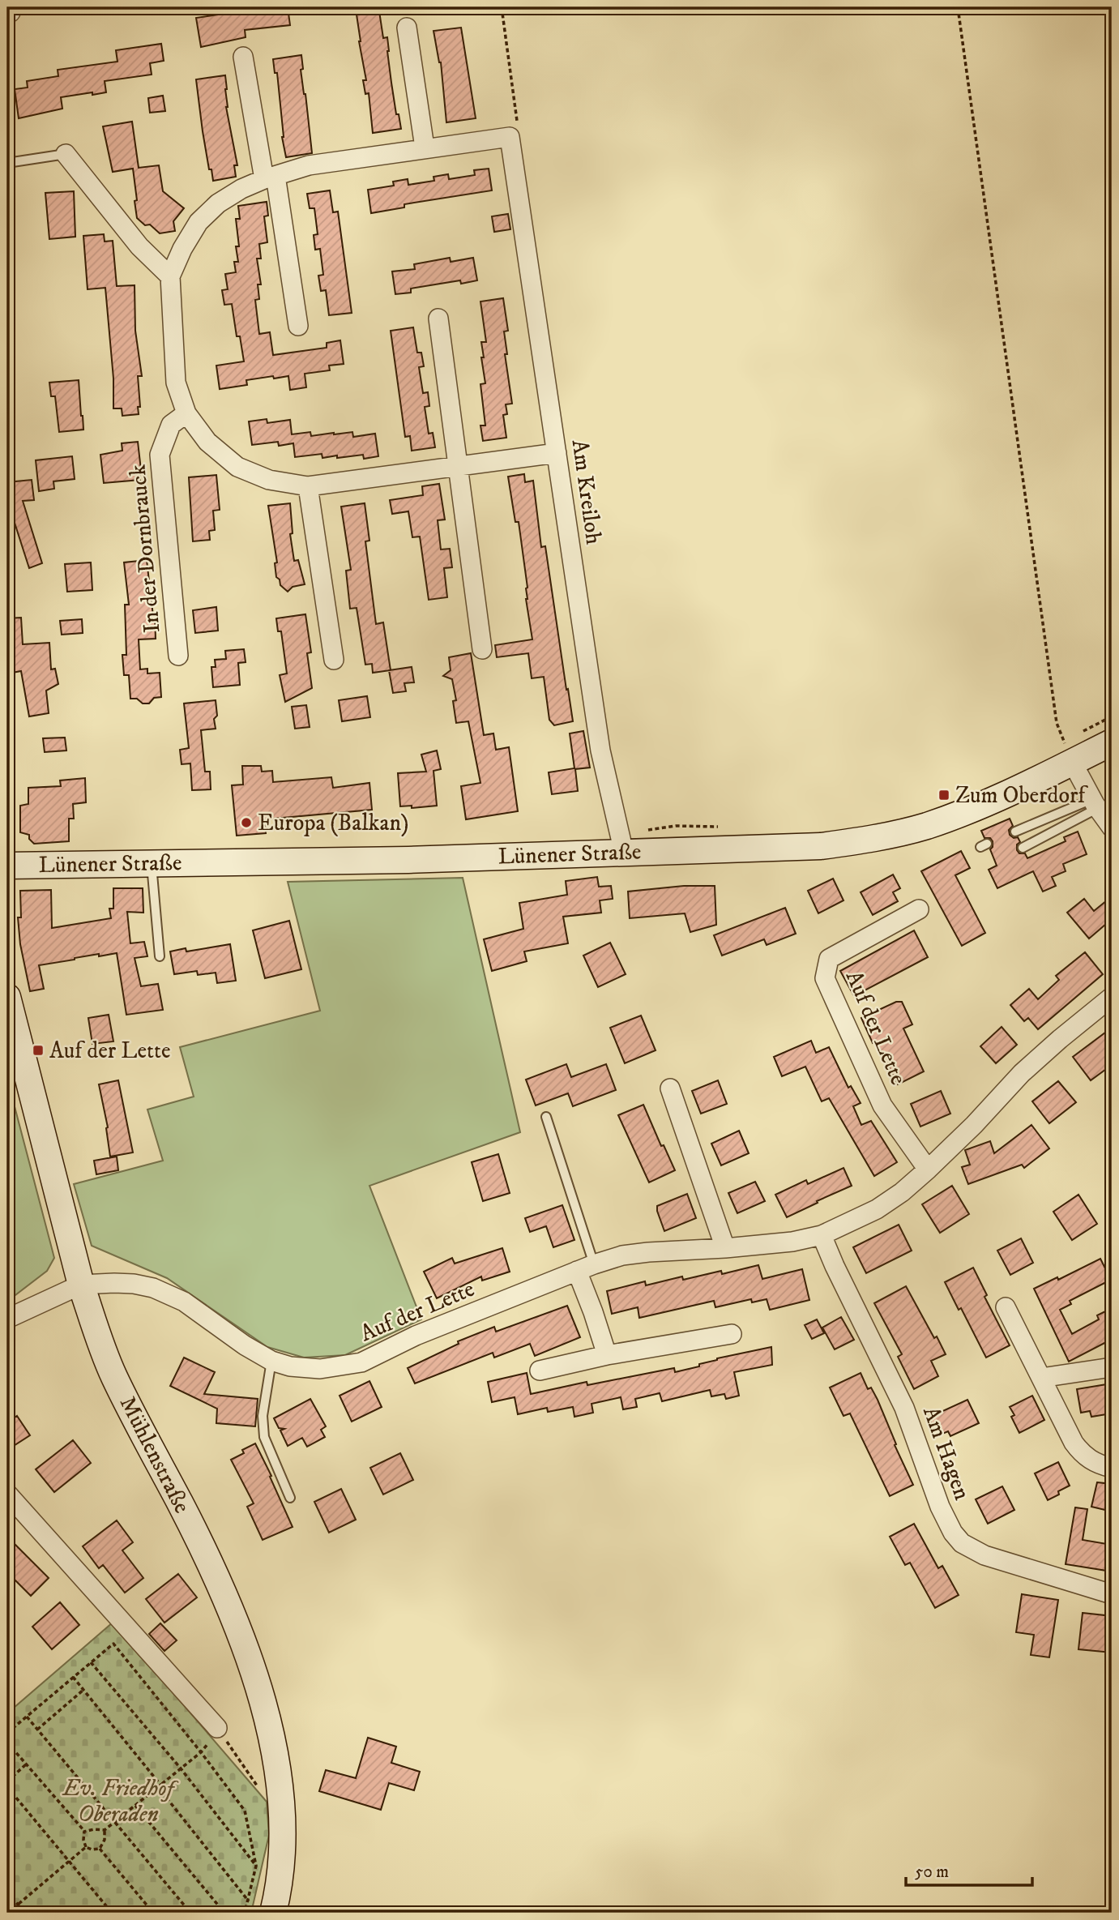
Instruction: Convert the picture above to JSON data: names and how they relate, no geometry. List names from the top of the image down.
{
  "streets": {
    "main road": ["Lünener Straße", "Mühlenstraße"],
    "street": [
      "Am Kreiloh",
      "In der Dornbrauck",
      "Auf der Lette",
      "Am Hagen"
    ]
  },
  "crossings": [
    ["Am Kreiloh", "Lünener Straße"],
    ["Auf der Lette", "Am Hagen"],
    ["Auf der Lette", "Mühlenstraße"]
  ],
  "parks": ["Ev. Friedhof Oberaden"],
  "places": {
    "transit": ["Zum Oberdorf", "Auf der Lette"],
    "other": ["Europa (Balkan)"]
  },
  "scale_bar": "50 m"
}
